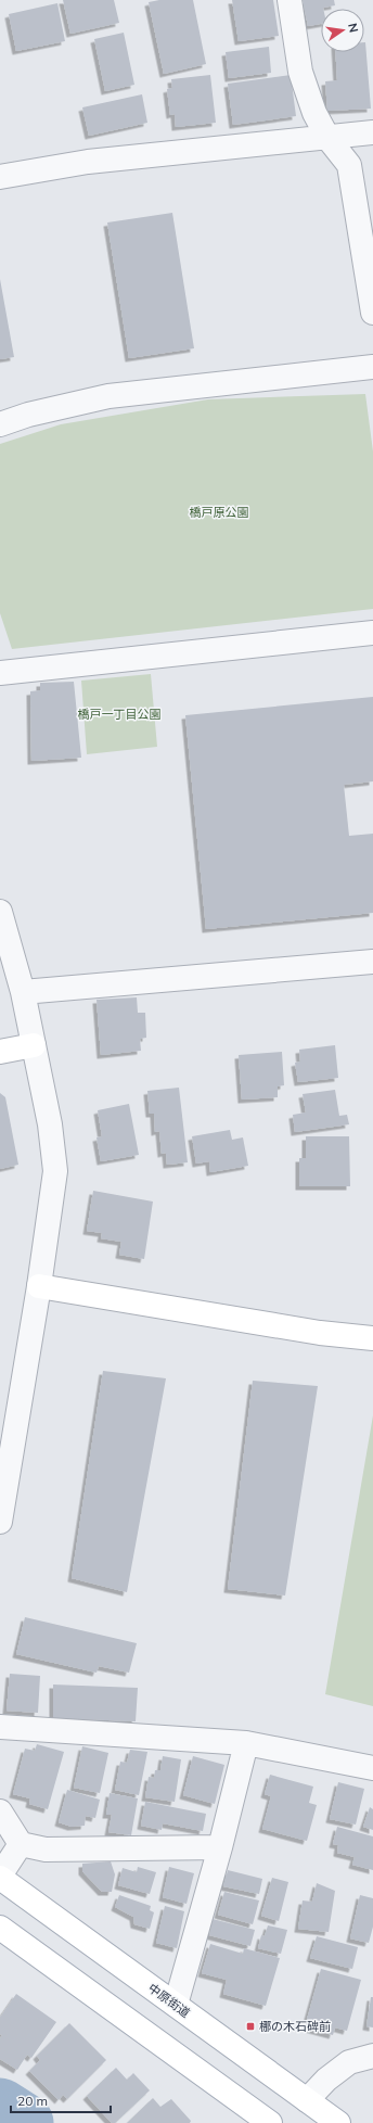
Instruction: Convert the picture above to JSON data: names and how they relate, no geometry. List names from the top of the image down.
{
  "streets": {
    "main road": ["中原街道"]
  },
  "parks": ["橋戸原公園", "橋戸一丁目公園"],
  "places": {
    "transit": ["梛の木石碑前"]
  },
  "scale_bar": "20 m",
  "north": "right"
}
